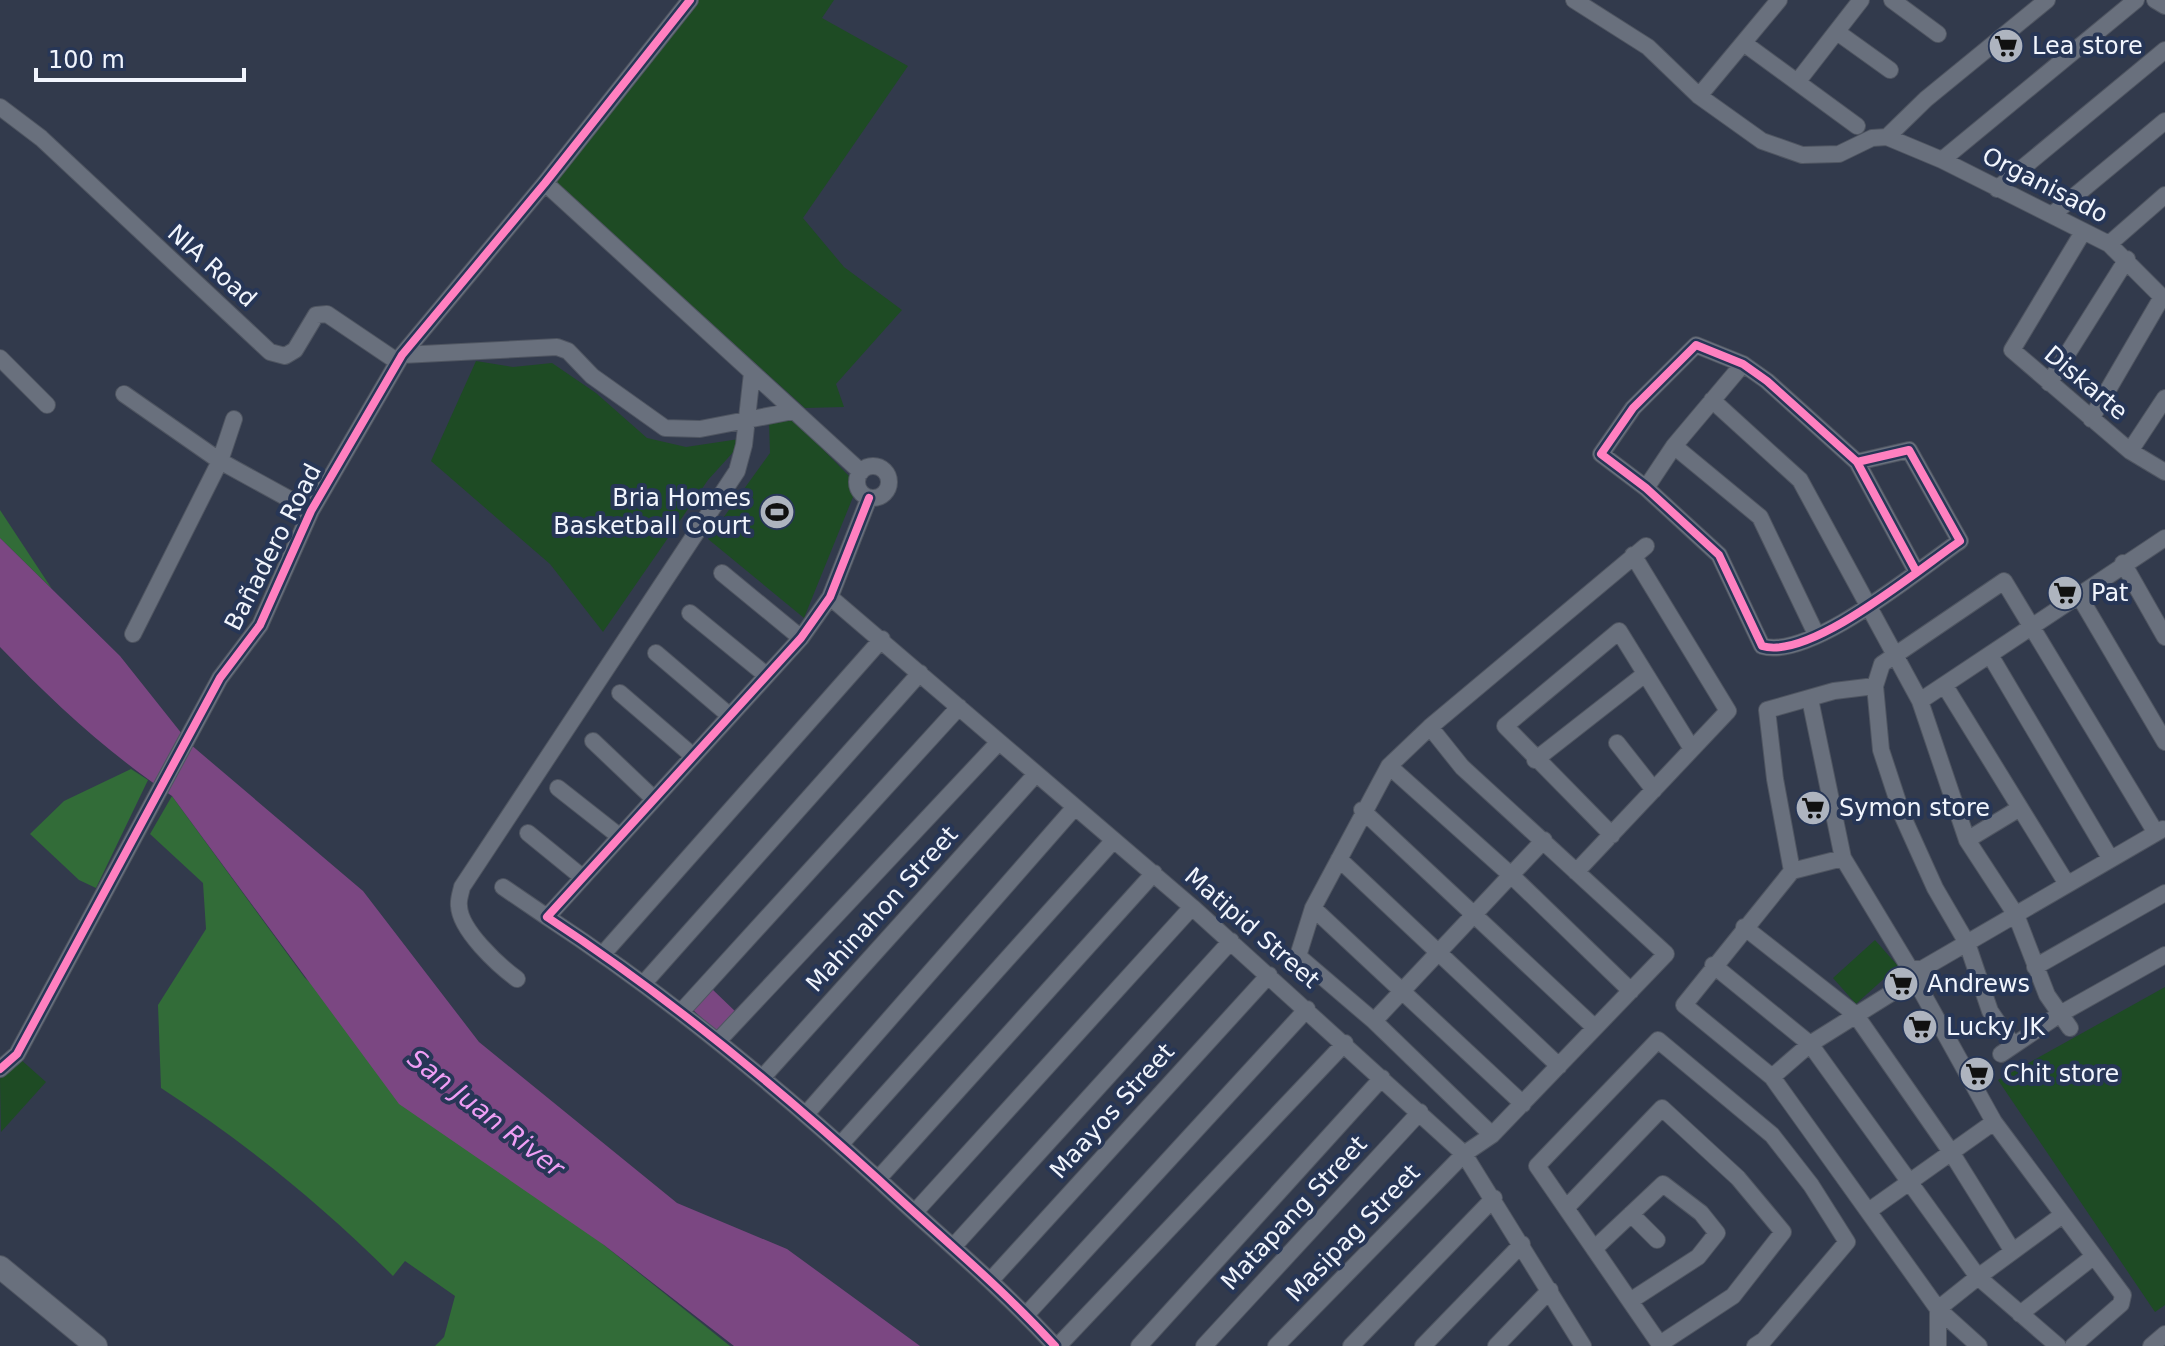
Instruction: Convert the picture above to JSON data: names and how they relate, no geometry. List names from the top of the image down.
{
  "streets": {
    "street": [
      "Organisado",
      "NIA Road",
      "Diskarte",
      "Bañadero Road",
      "Mahinahon Street",
      "Matipid Street",
      "Maayos Street",
      "Matapang Street",
      "Masipag Street"
    ]
  },
  "crossings": [
    ["Organisado", "Diskarte"],
    ["NIA Road", "Bañadero Road"],
    ["Mahinahon Street", "Matipid Street"],
    ["Matipid Street", "Maayos Street"],
    ["Matipid Street", "Matapang Street"],
    ["Matipid Street", "Masipag Street"]
  ],
  "water": ["San Juan River"],
  "places": {
    "supermarket": [
      "Lea store",
      "Pat",
      "Symon store",
      "Andrews",
      "Lucky JK",
      "Chit store"
    ],
    "sports": ["Bria Homes Basketball Court"]
  },
  "scale_bar": "100 m"
}
